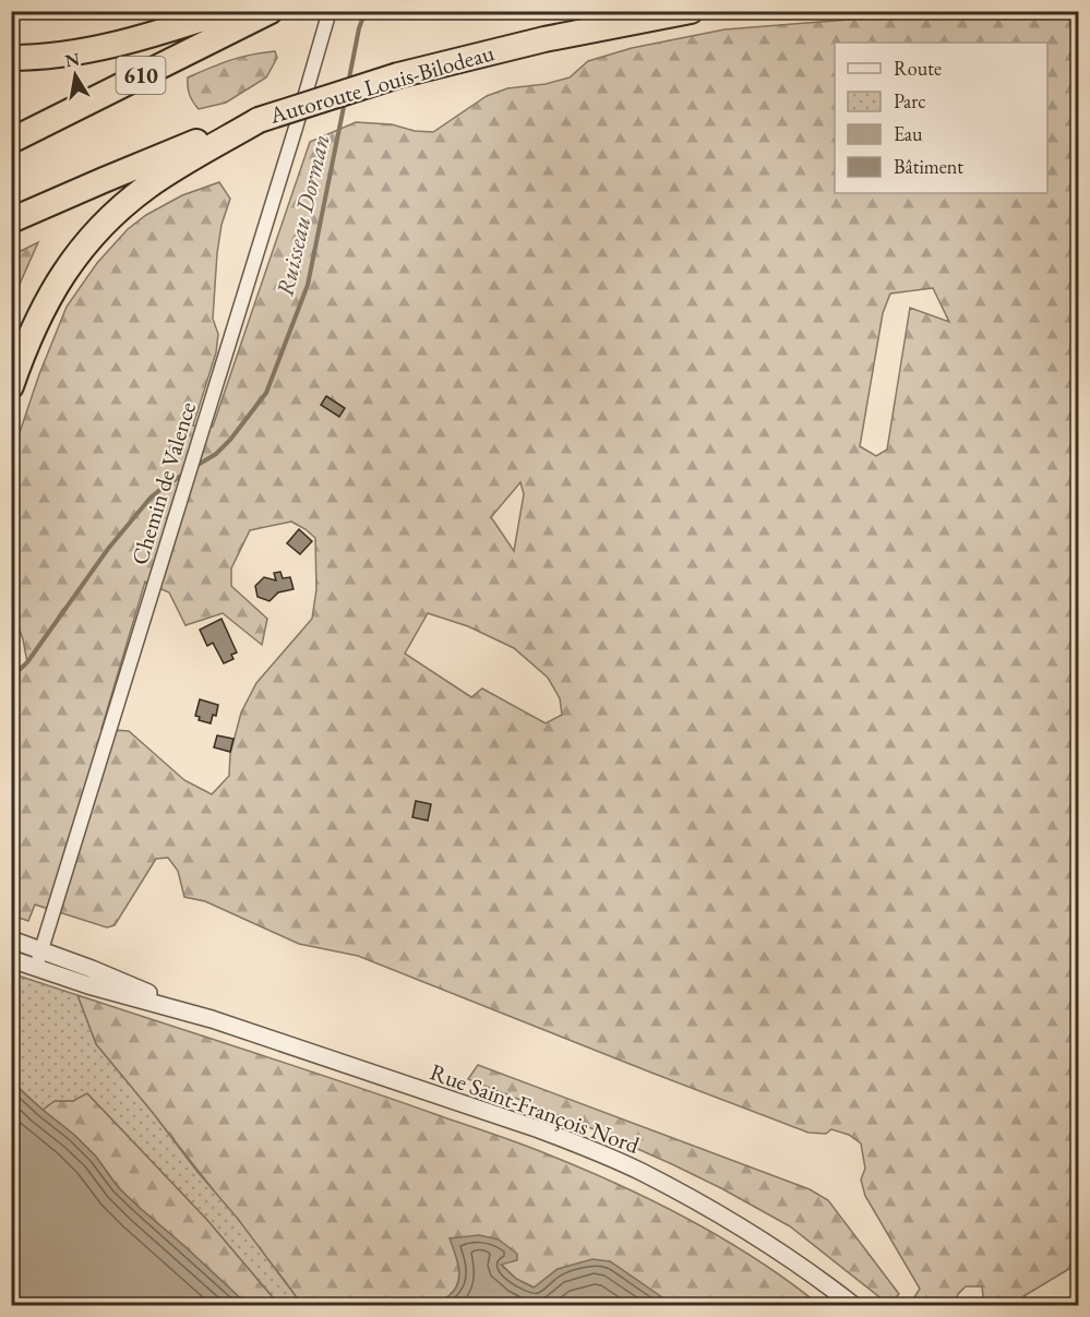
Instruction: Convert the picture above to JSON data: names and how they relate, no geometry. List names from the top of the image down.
{
  "streets": {
    "highway": ["610", "Autoroute Louis-Bilodeau"],
    "street": ["Chemin de Valence", "Rue Saint-François Nord"]
  },
  "crossings": [
    ["Chemin de Valence", "Rue Saint-François Nord"]
  ],
  "water": ["Ruisseau Dorman"],
  "legend": [
    "Route",
    "Parc",
    "Eau",
    "Bâtiment"
  ],
  "north": "top"
}
